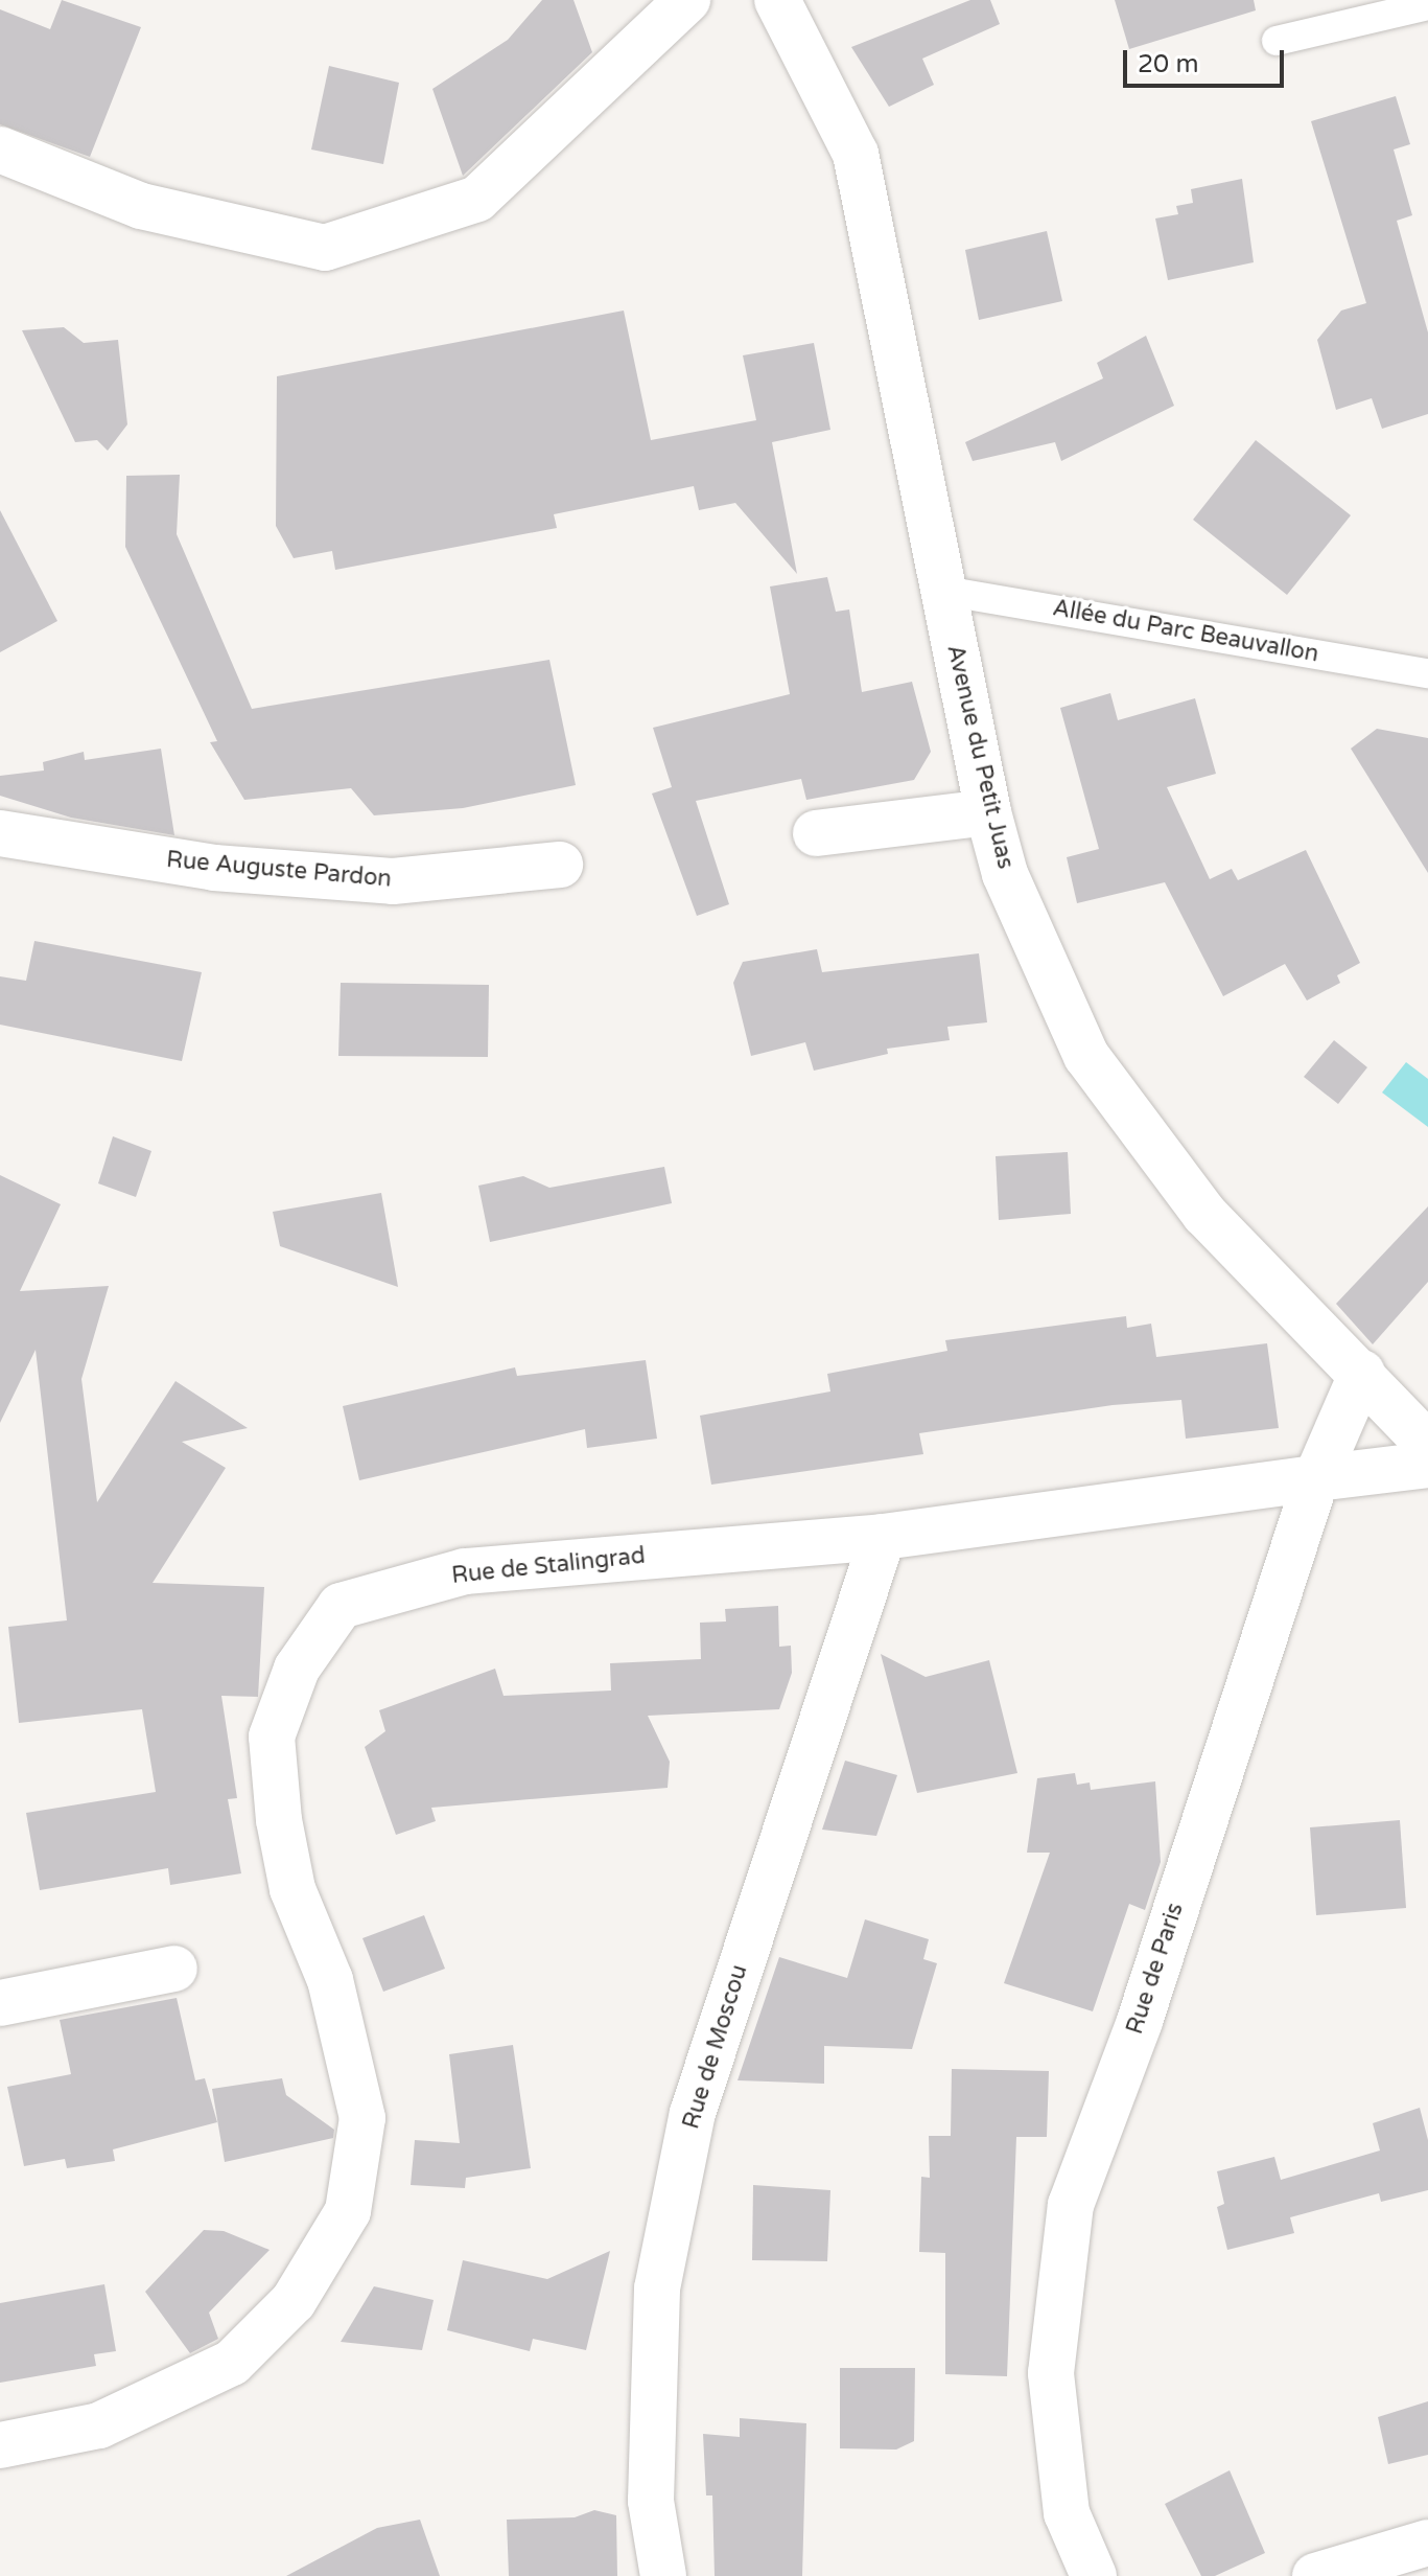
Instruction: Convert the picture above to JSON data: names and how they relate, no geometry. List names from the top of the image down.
{
  "streets": {
    "street": [
      "Avenue du Petit Juas",
      "Rue Auguste Pardon",
      "Rue de Stalingrad",
      "Rue de Paris",
      "Rue de Moscou"
    ],
    "lane": ["Allée du Parc Beauvallon"]
  },
  "crossings": [
    ["Allée du Parc Beauvallon", "Avenue du Petit Juas"],
    ["Rue de Stalingrad", "Rue de Paris"],
    ["Rue de Stalingrad", "Rue de Moscou"]
  ],
  "scale_bar": "20 m"
}
